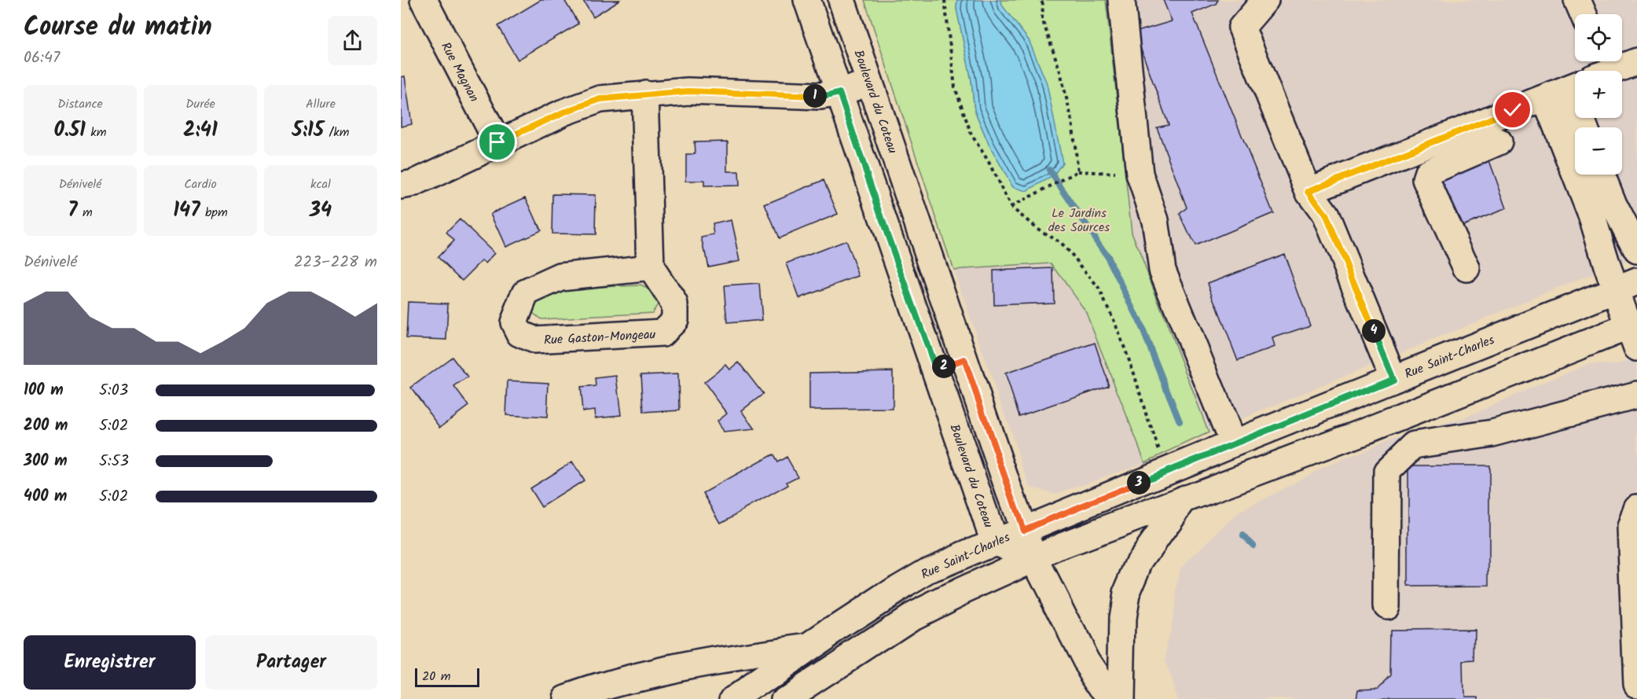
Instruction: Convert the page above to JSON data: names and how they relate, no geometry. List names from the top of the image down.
{
  "streets": {
    "main road": [
      "Rue Magnan",
      "Boulevard du Coteau",
      "Rue Gaston-Mongeau",
      "Rue Saint-Charles"
    ]
  },
  "crossings": [
    ["Boulevard du Coteau", "Rue Saint-Charles"]
  ],
  "parks": ["Le Jardins des Sources"],
  "scale_bar": "20 m",
  "page": {
    "heading": ["Course du matin", "06:47"],
    "map_buttons": ["+", "−"],
    "stats": [
      ["Distance", "0.51 km"],
      ["Durée", "2:41"],
      ["Allure", "5:15 /km"],
      ["Dénivelé", "7 m"],
      ["Cardio", "147 bpm"],
      ["kcal", "34"]
    ],
    "pins": [
      "1",
      "4",
      "2",
      "3"
    ],
    "chart": ["Dénivelé", "223–228 m"],
    "list": [
      {
        "name": "100 m",
        "note": "5:03"
      },
      {
        "name": "200 m",
        "note": "5:02"
      },
      {
        "name": "300 m",
        "note": "5:53"
      },
      {
        "name": "400 m",
        "note": "5:02"
      }
    ],
    "buttons": ["Enregistrer", "Partager"],
    "scale": "20 m"
  }
}
